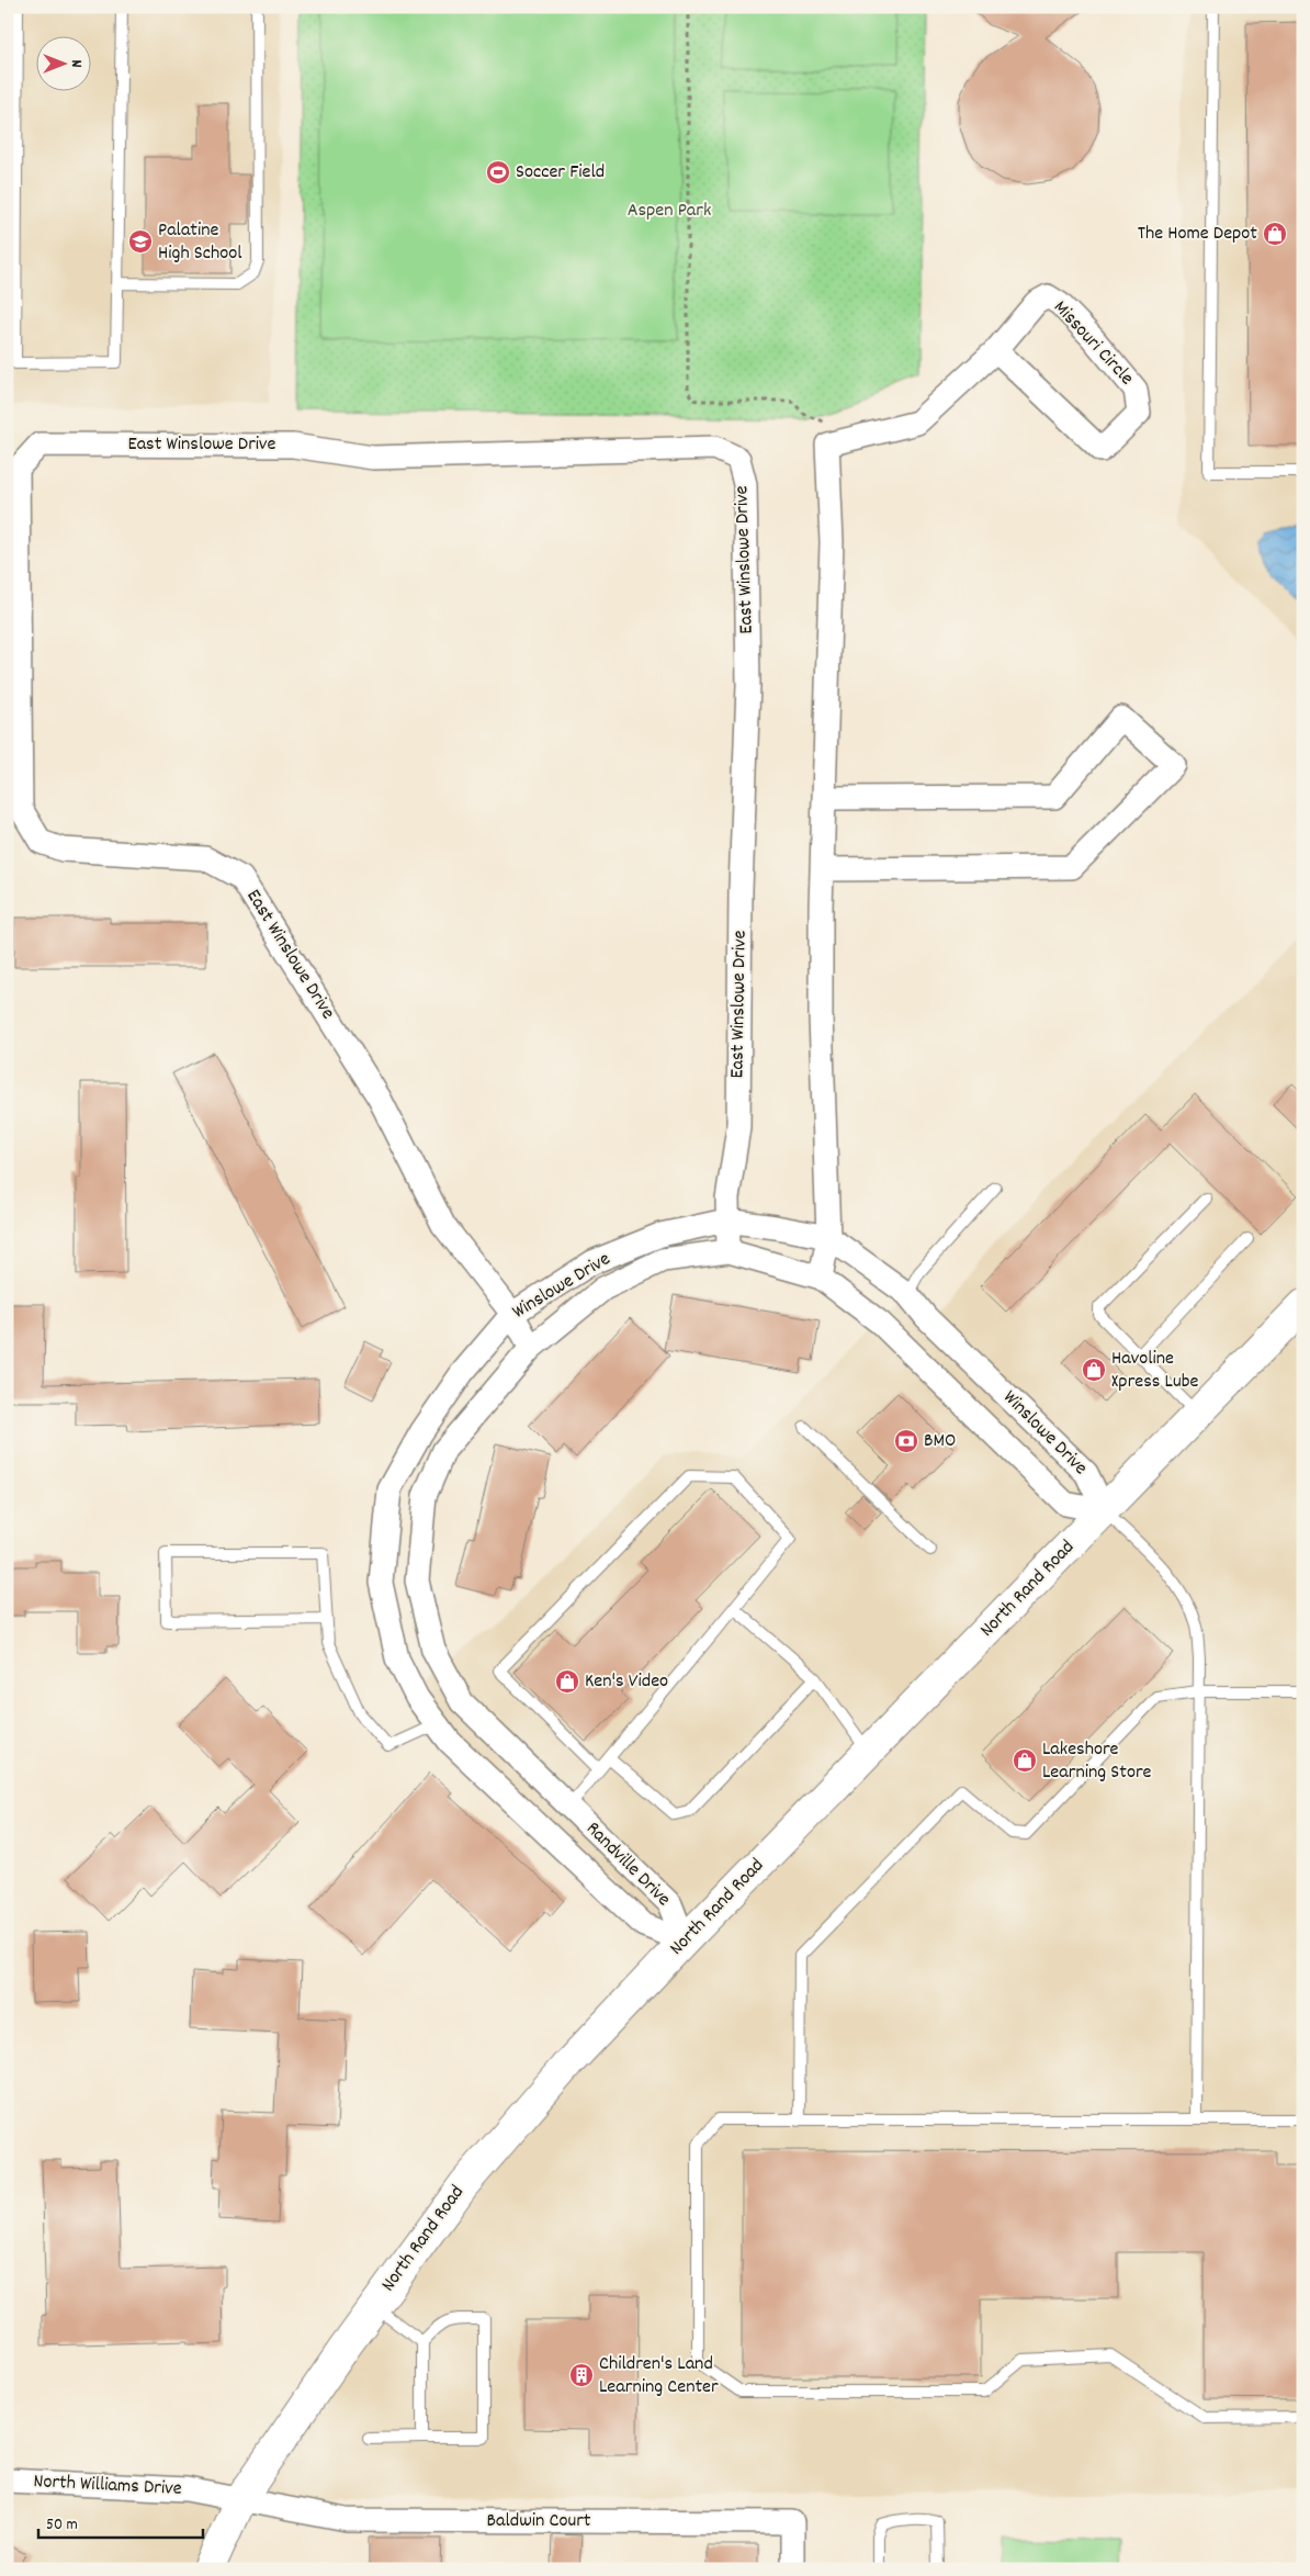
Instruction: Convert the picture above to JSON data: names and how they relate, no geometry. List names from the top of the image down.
{
  "streets": {
    "main road": ["North Rand Road"],
    "street": [
      "Missouri Circle",
      "East Winslowe Drive",
      "Winslowe Drive",
      "Randville Drive",
      "North Williams Drive",
      "Baldwin Court"
    ]
  },
  "crossings": [
    ["East Winslowe Drive", "Winslowe Drive"],
    ["Winslowe Drive", "North Rand Road"],
    ["Winslowe Drive", "Randville Drive"],
    ["North Rand Road", "Randville Drive"],
    ["North Rand Road", "North Williams Drive"],
    ["North Rand Road", "Baldwin Court"],
    ["North Williams Drive", "Baldwin Court"]
  ],
  "parks": ["Aspen Park"],
  "places": {
    "sports": ["Soccer Field"],
    "shop": [
      "The Home Depot",
      "Havoline Xpress Lube",
      "Ken's Video",
      "Lakeshore Learning Store"
    ],
    "school or university": ["Palatine High School"],
    "bank": ["BMO"],
    "building": ["Children's Land Learning Center"]
  },
  "scale_bar": "50 m",
  "north": "right"
}
